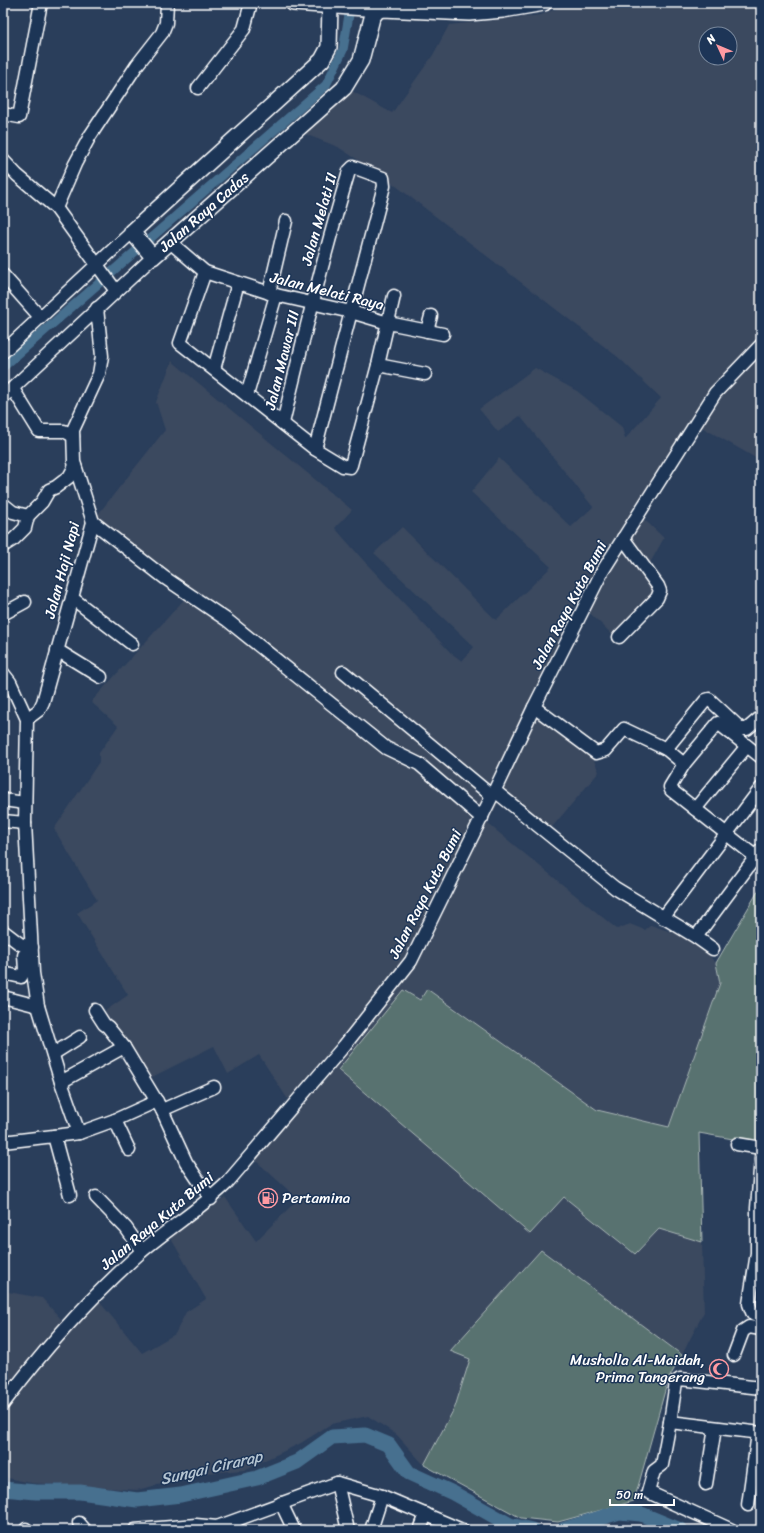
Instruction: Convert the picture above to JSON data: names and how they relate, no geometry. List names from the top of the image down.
{
  "streets": {
    "main road": ["Jalan Raya Cadas"],
    "street": [
      "Jalan Melati II",
      "Jalan Melati Raya",
      "Jalan Mawar III",
      "Jalan Haji Napi",
      "Jalan Raya Kuta Bumi"
    ]
  },
  "crossings": [
    ["Jalan Raya Cadas", "Jalan Haji Napi"],
    ["Jalan Melati II", "Jalan Melati Raya"],
    ["Jalan Melati II", "Jalan Mawar III"],
    ["Jalan Melati Raya", "Jalan Mawar III"]
  ],
  "water": ["Sungai Cirarap"],
  "places": {
    "fuel station": ["Pertamina"],
    "mosque": ["Musholla Al-Maidah, Prima Tangerang"]
  },
  "scale_bar": "50 m",
  "north": "top left"
}
